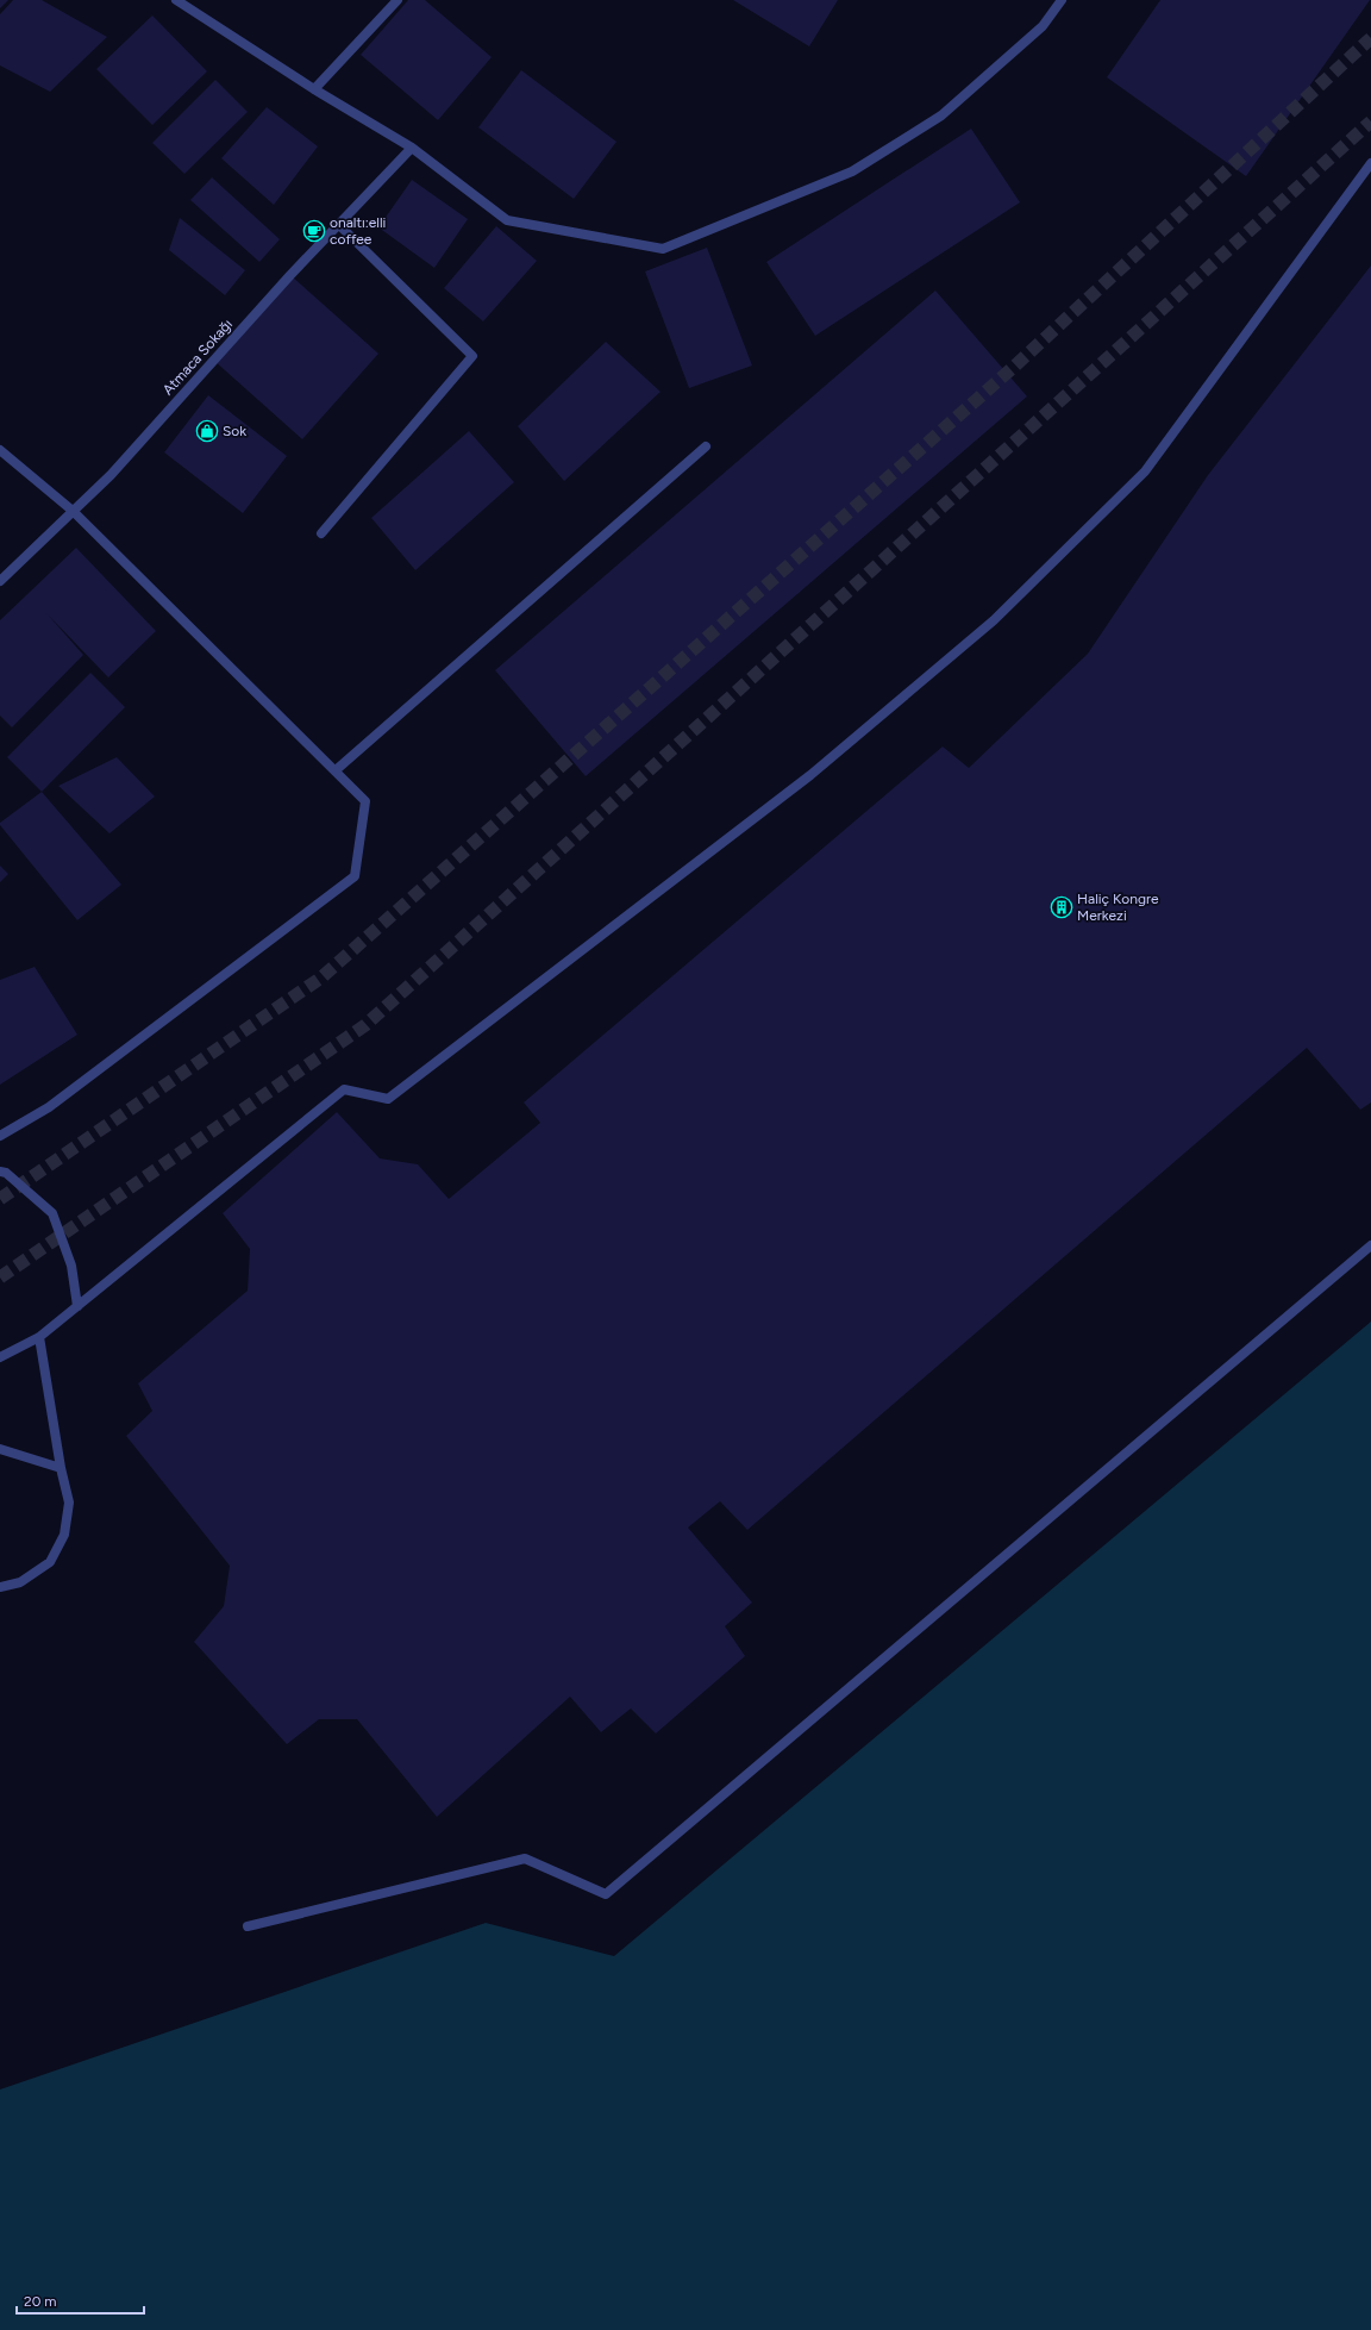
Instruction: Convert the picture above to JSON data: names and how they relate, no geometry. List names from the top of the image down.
{
  "streets": {
    "street": ["Atmaca Sokağı"]
  },
  "places": {
    "cafe": ["onaltı:elli coffee"],
    "shop": ["Sok"],
    "building": ["Haliç Kongre Merkezi"]
  },
  "scale_bar": "20 m"
}
